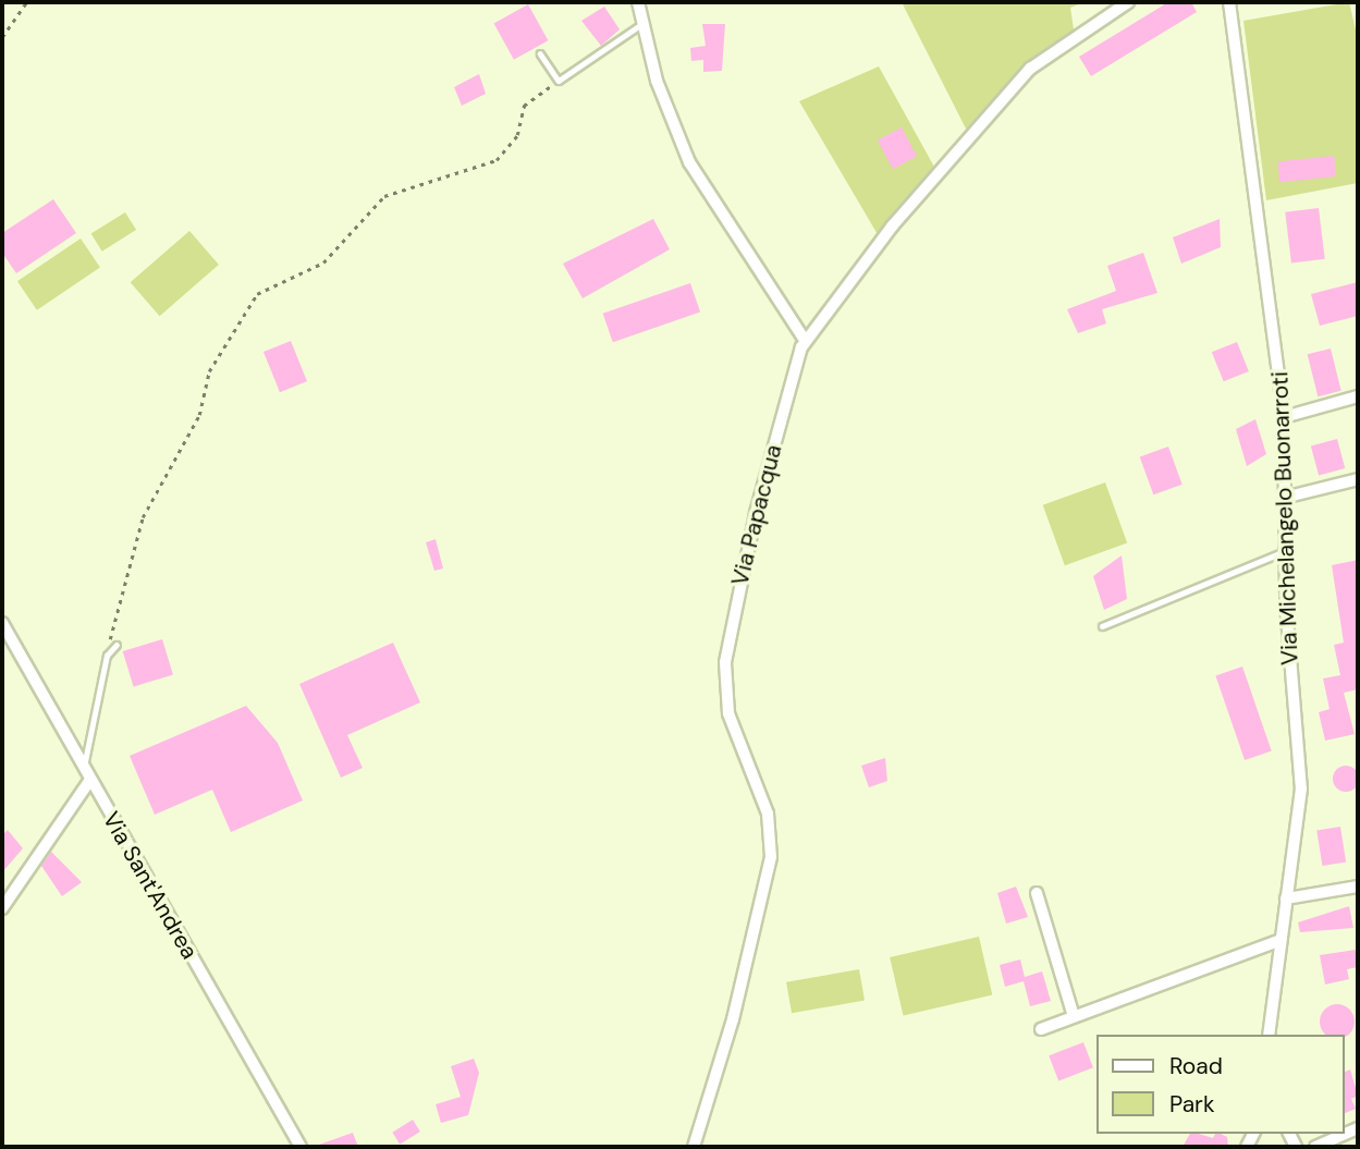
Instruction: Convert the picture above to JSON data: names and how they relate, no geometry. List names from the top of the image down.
{
  "streets": {
    "street": ["Via Papacqua", "Via Michelangelo Buonarroti", "Via Sant'Andrea"]
  },
  "legend": ["Road", "Park"]
}
